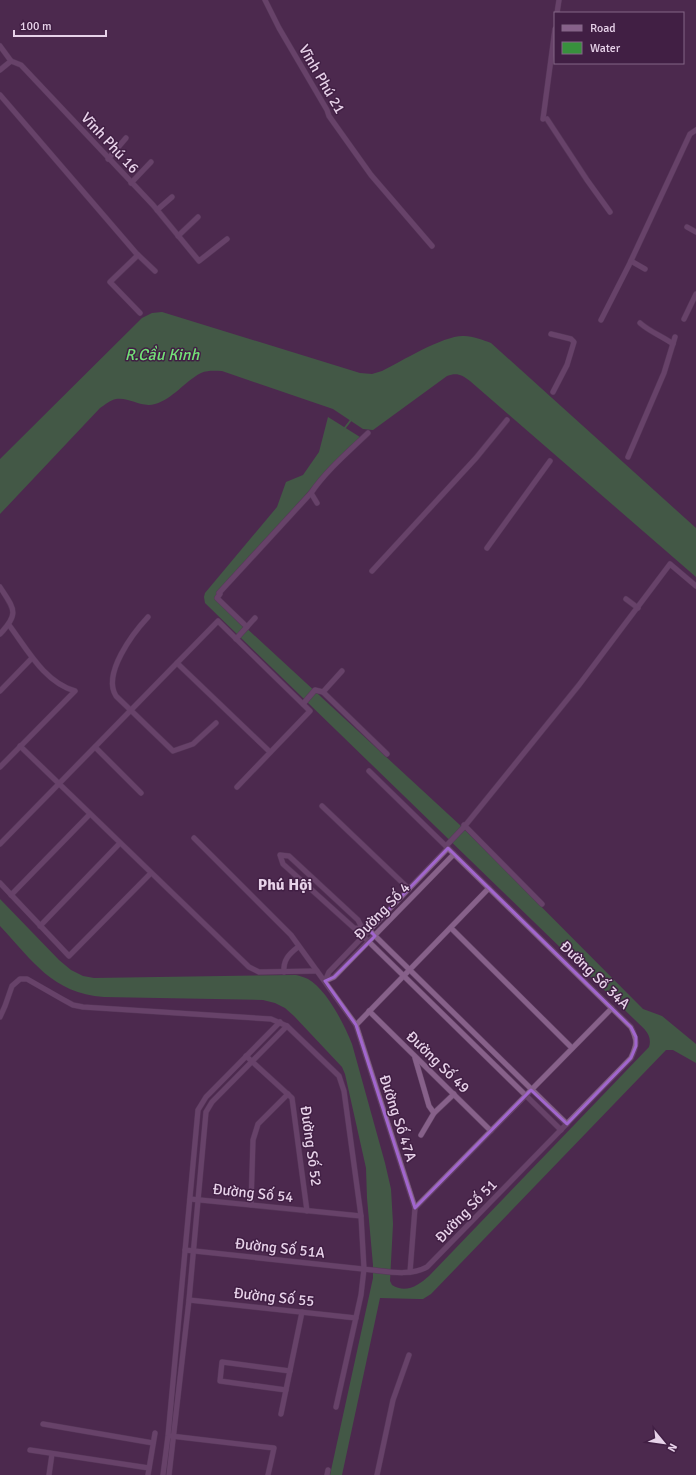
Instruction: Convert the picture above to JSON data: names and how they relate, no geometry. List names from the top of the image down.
{
  "streets": {
    "street": [
      "Vĩnh Phú 21",
      "Vĩnh Phú 16",
      "Đường Số 4",
      "Đường Số 34A",
      "Đường Số 49",
      "Đường Số 47A",
      "Đường Số 52",
      "Đường Số 54",
      "Đường Số 51",
      "Đường Số 51A",
      "Đường Số 55"
    ]
  },
  "crossings": [
    ["Đường Số 4", "Đường Số 34A"],
    ["Đường Số 4", "Đường Số 47A"],
    ["Đường Số 34A", "Đường Số 51"],
    ["Đường Số 47A", "Đường Số 51"],
    ["Đường Số 52", "Đường Số 54"],
    ["Đường Số 51", "Đường Số 51A"]
  ],
  "districts": ["Phú Hội"],
  "water": ["R.Cầu Kinh"],
  "legend": ["Road", "Water"],
  "scale_bar": "100 m",
  "north": "bottom right"
}
